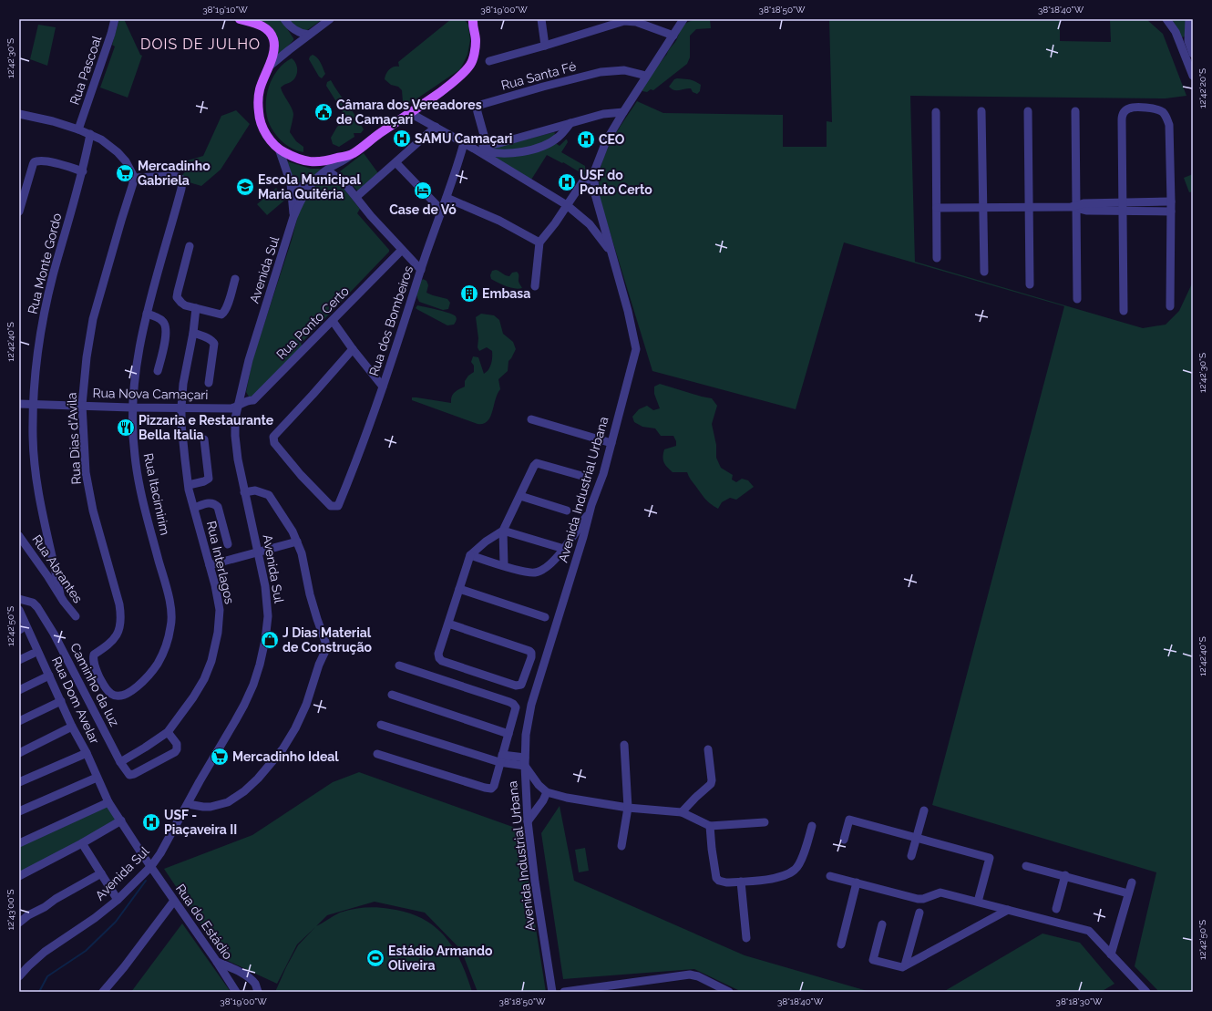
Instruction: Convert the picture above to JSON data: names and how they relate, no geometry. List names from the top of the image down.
{
  "streets": {
    "street": [
      "Rua Pascoal",
      "Rua Santa Fé",
      "Rua Monte Gordo",
      "Avenida Sul",
      "Rua dos Bombeiros",
      "Rua Ponto Certo",
      "Rua Nova Camaçari",
      "Rua Dias d'Avila",
      "Avenida Industrial Urbana",
      "Rua Itacimirim",
      "Rua Interlagos",
      "Rua Abrantes",
      "Caminho da luz",
      "Rua Dom Avelar",
      "Rua do Estádio"
    ]
  },
  "crossings": [
    ["Rua Santa Fé", "Avenida Industrial Urbana"],
    ["Rua Monte Gordo", "Rua Nova Camaçari"],
    ["Rua Monte Gordo", "Rua Abrantes"],
    ["Avenida Sul", "Rua Ponto Certo"],
    ["Avenida Sul", "Rua Nova Camaçari"],
    ["Avenida Sul", "Rua do Estádio"],
    ["Rua Ponto Certo", "Rua Nova Camaçari"],
    ["Rua Nova Camaçari", "Rua Dias d'Avila"],
    ["Rua Nova Camaçari", "Rua Itacimirim"],
    ["Rua Nova Camaçari", "Rua Interlagos"],
    ["Rua Dias d'Avila", "Rua Itacimirim"],
    ["Rua Interlagos", "Caminho da luz"],
    ["Rua Dom Avelar", "Rua do Estádio"]
  ],
  "districts": ["DOIS DE JULHO"],
  "places": {
    "public building": ["Câmara dos Vereadores de Camaçari"],
    "hospital": [
      "SAMU Camaçari",
      "CEO",
      "USF do Ponto Certo",
      "USF - Piaçaveira II"
    ],
    "supermarket": ["Mercadinho Gabriela", "Mercadinho Ideal"],
    "school or university": ["Escola Municipal Maria Quitéria"],
    "hotel": ["Case de Vó"],
    "building": ["Embasa"],
    "restaurant": ["Pizzaria e Restaurante Bella Italia"],
    "shop": ["J Dias Material de Construção"],
    "sports": ["Estádio Armando Oliveira"]
  },
  "coordinates": [
    "38°19'10\"W",
    "38°19'00\"W",
    "38°18'50\"W",
    "38°18'40\"W",
    "12°42'30\"S",
    "12°42'20\"S",
    "12°42'40\"S",
    "12°42'50\"S",
    "12°43'00\"S",
    "38°18'30\"W"
  ]
}
